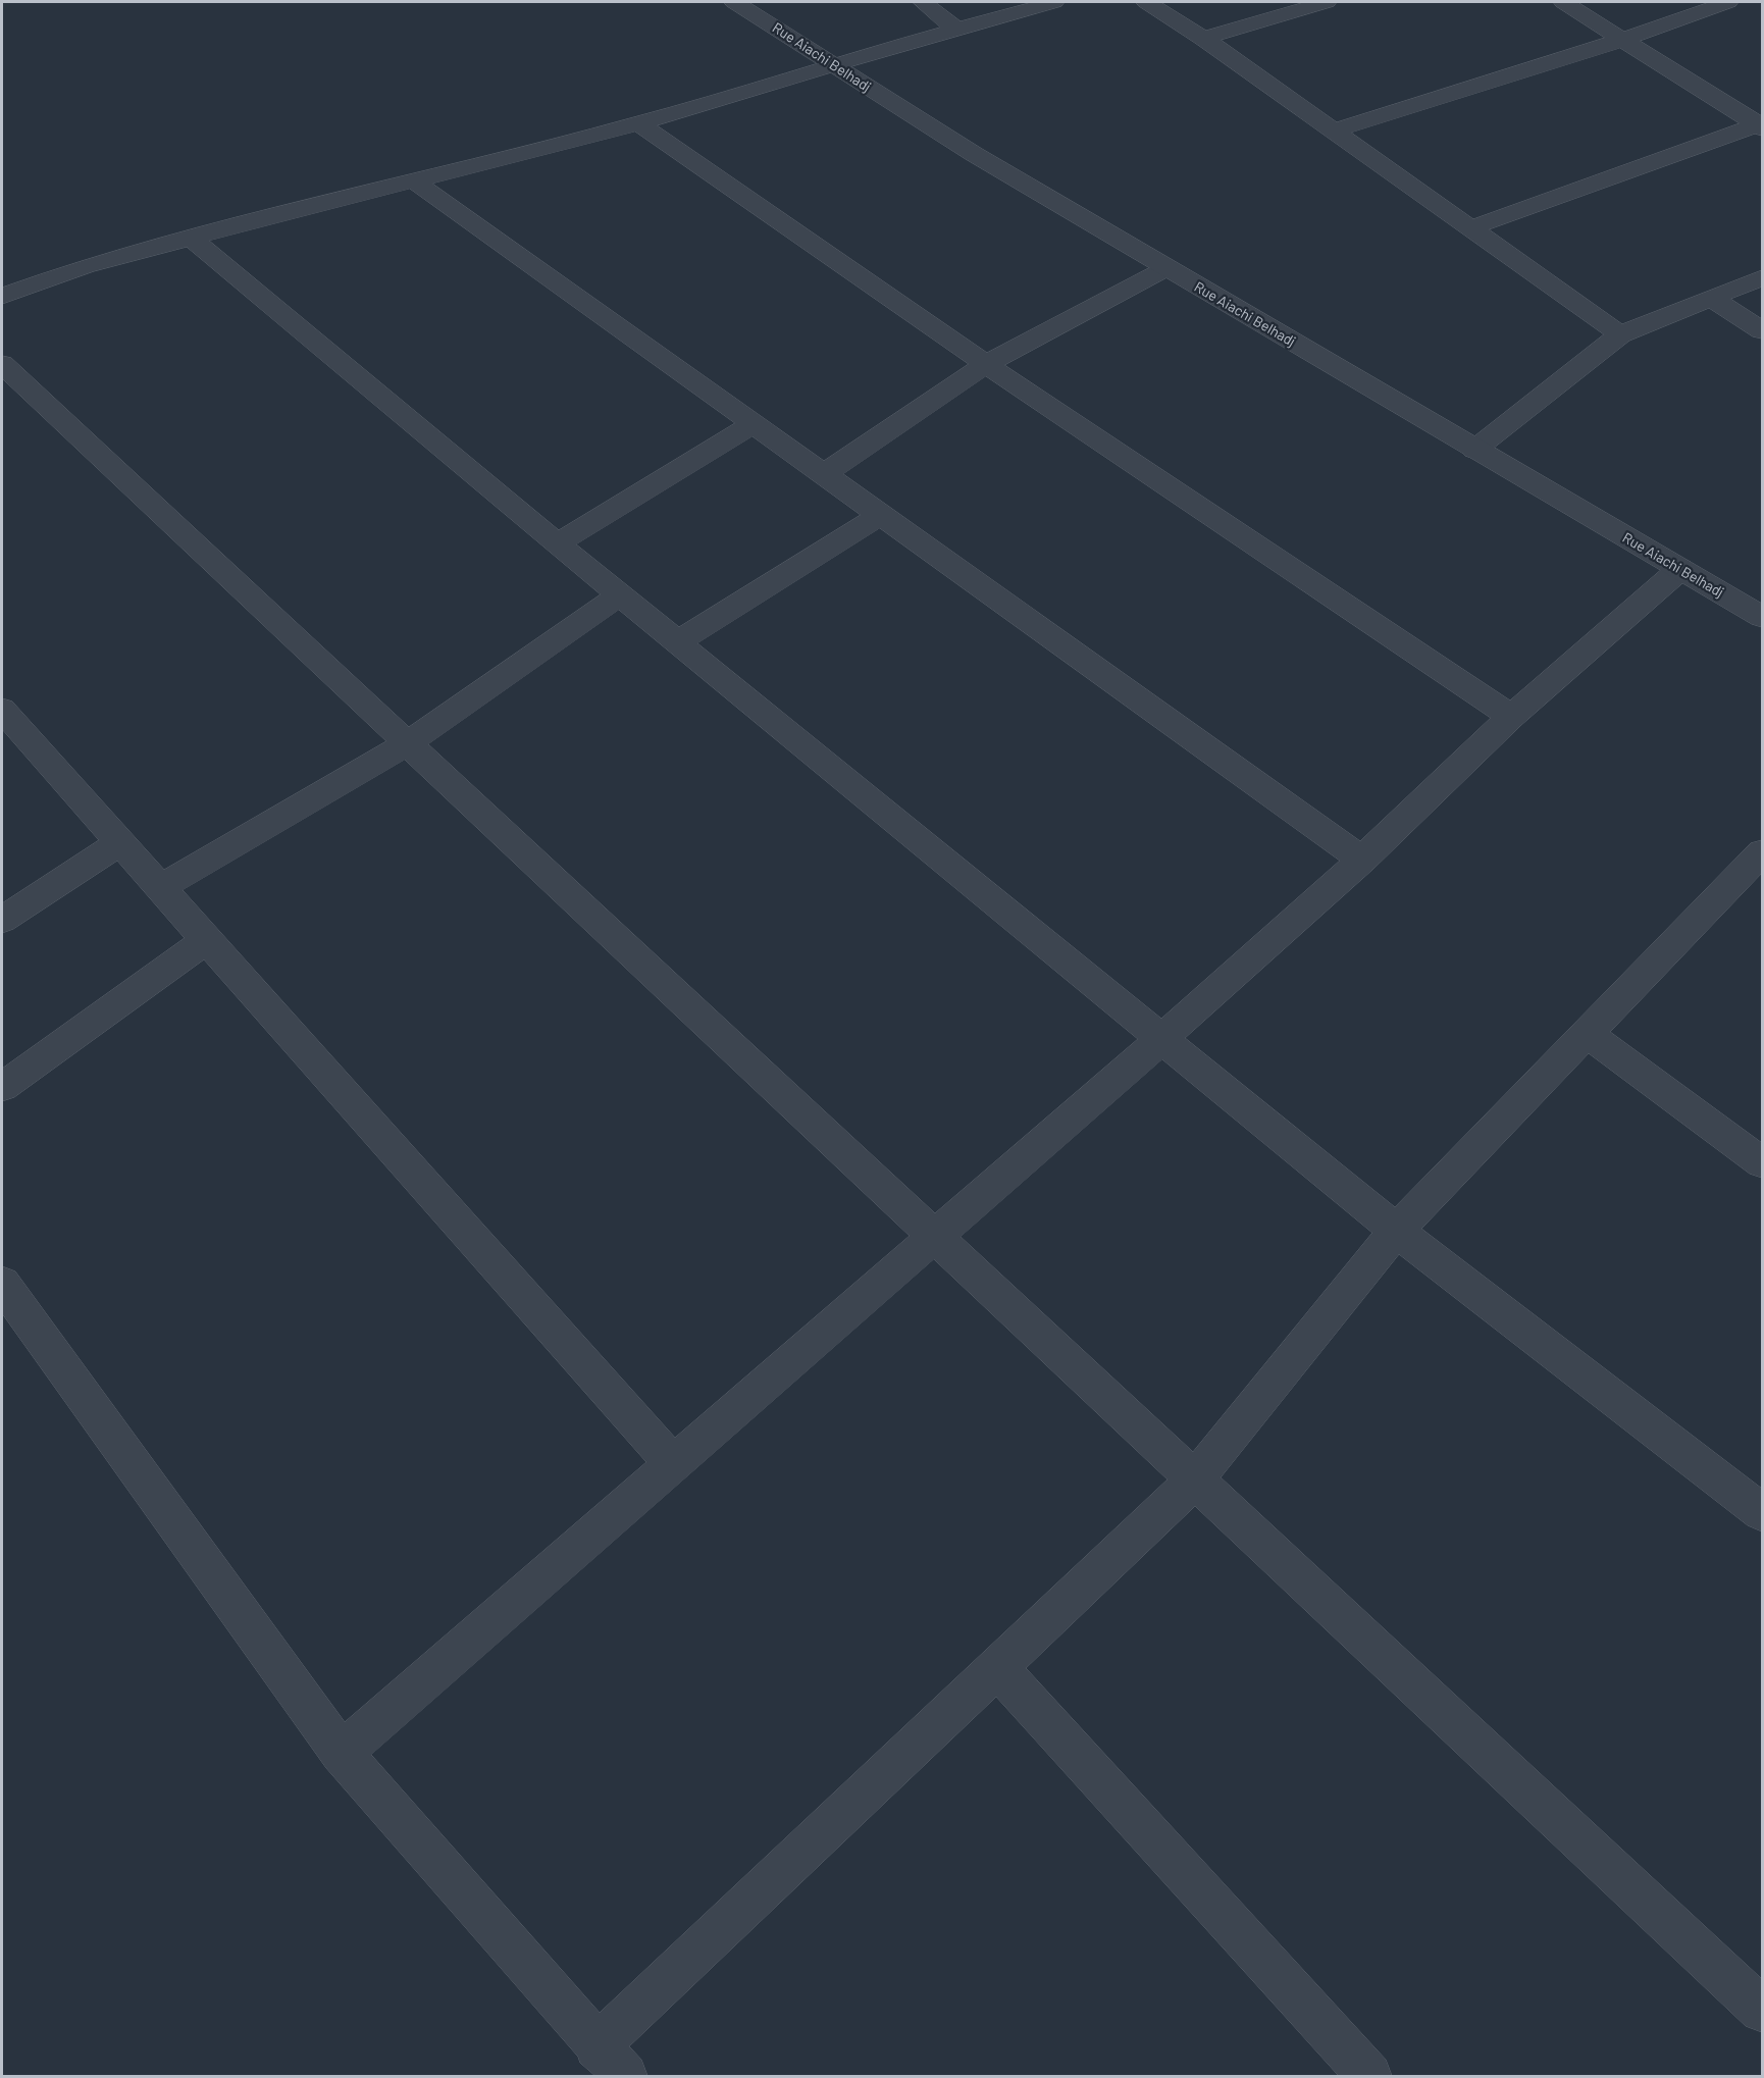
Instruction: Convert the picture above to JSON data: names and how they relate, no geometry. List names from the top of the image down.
{
  "streets": {
    "street": ["Rue Aiachi Belhadj"]
  }
}
